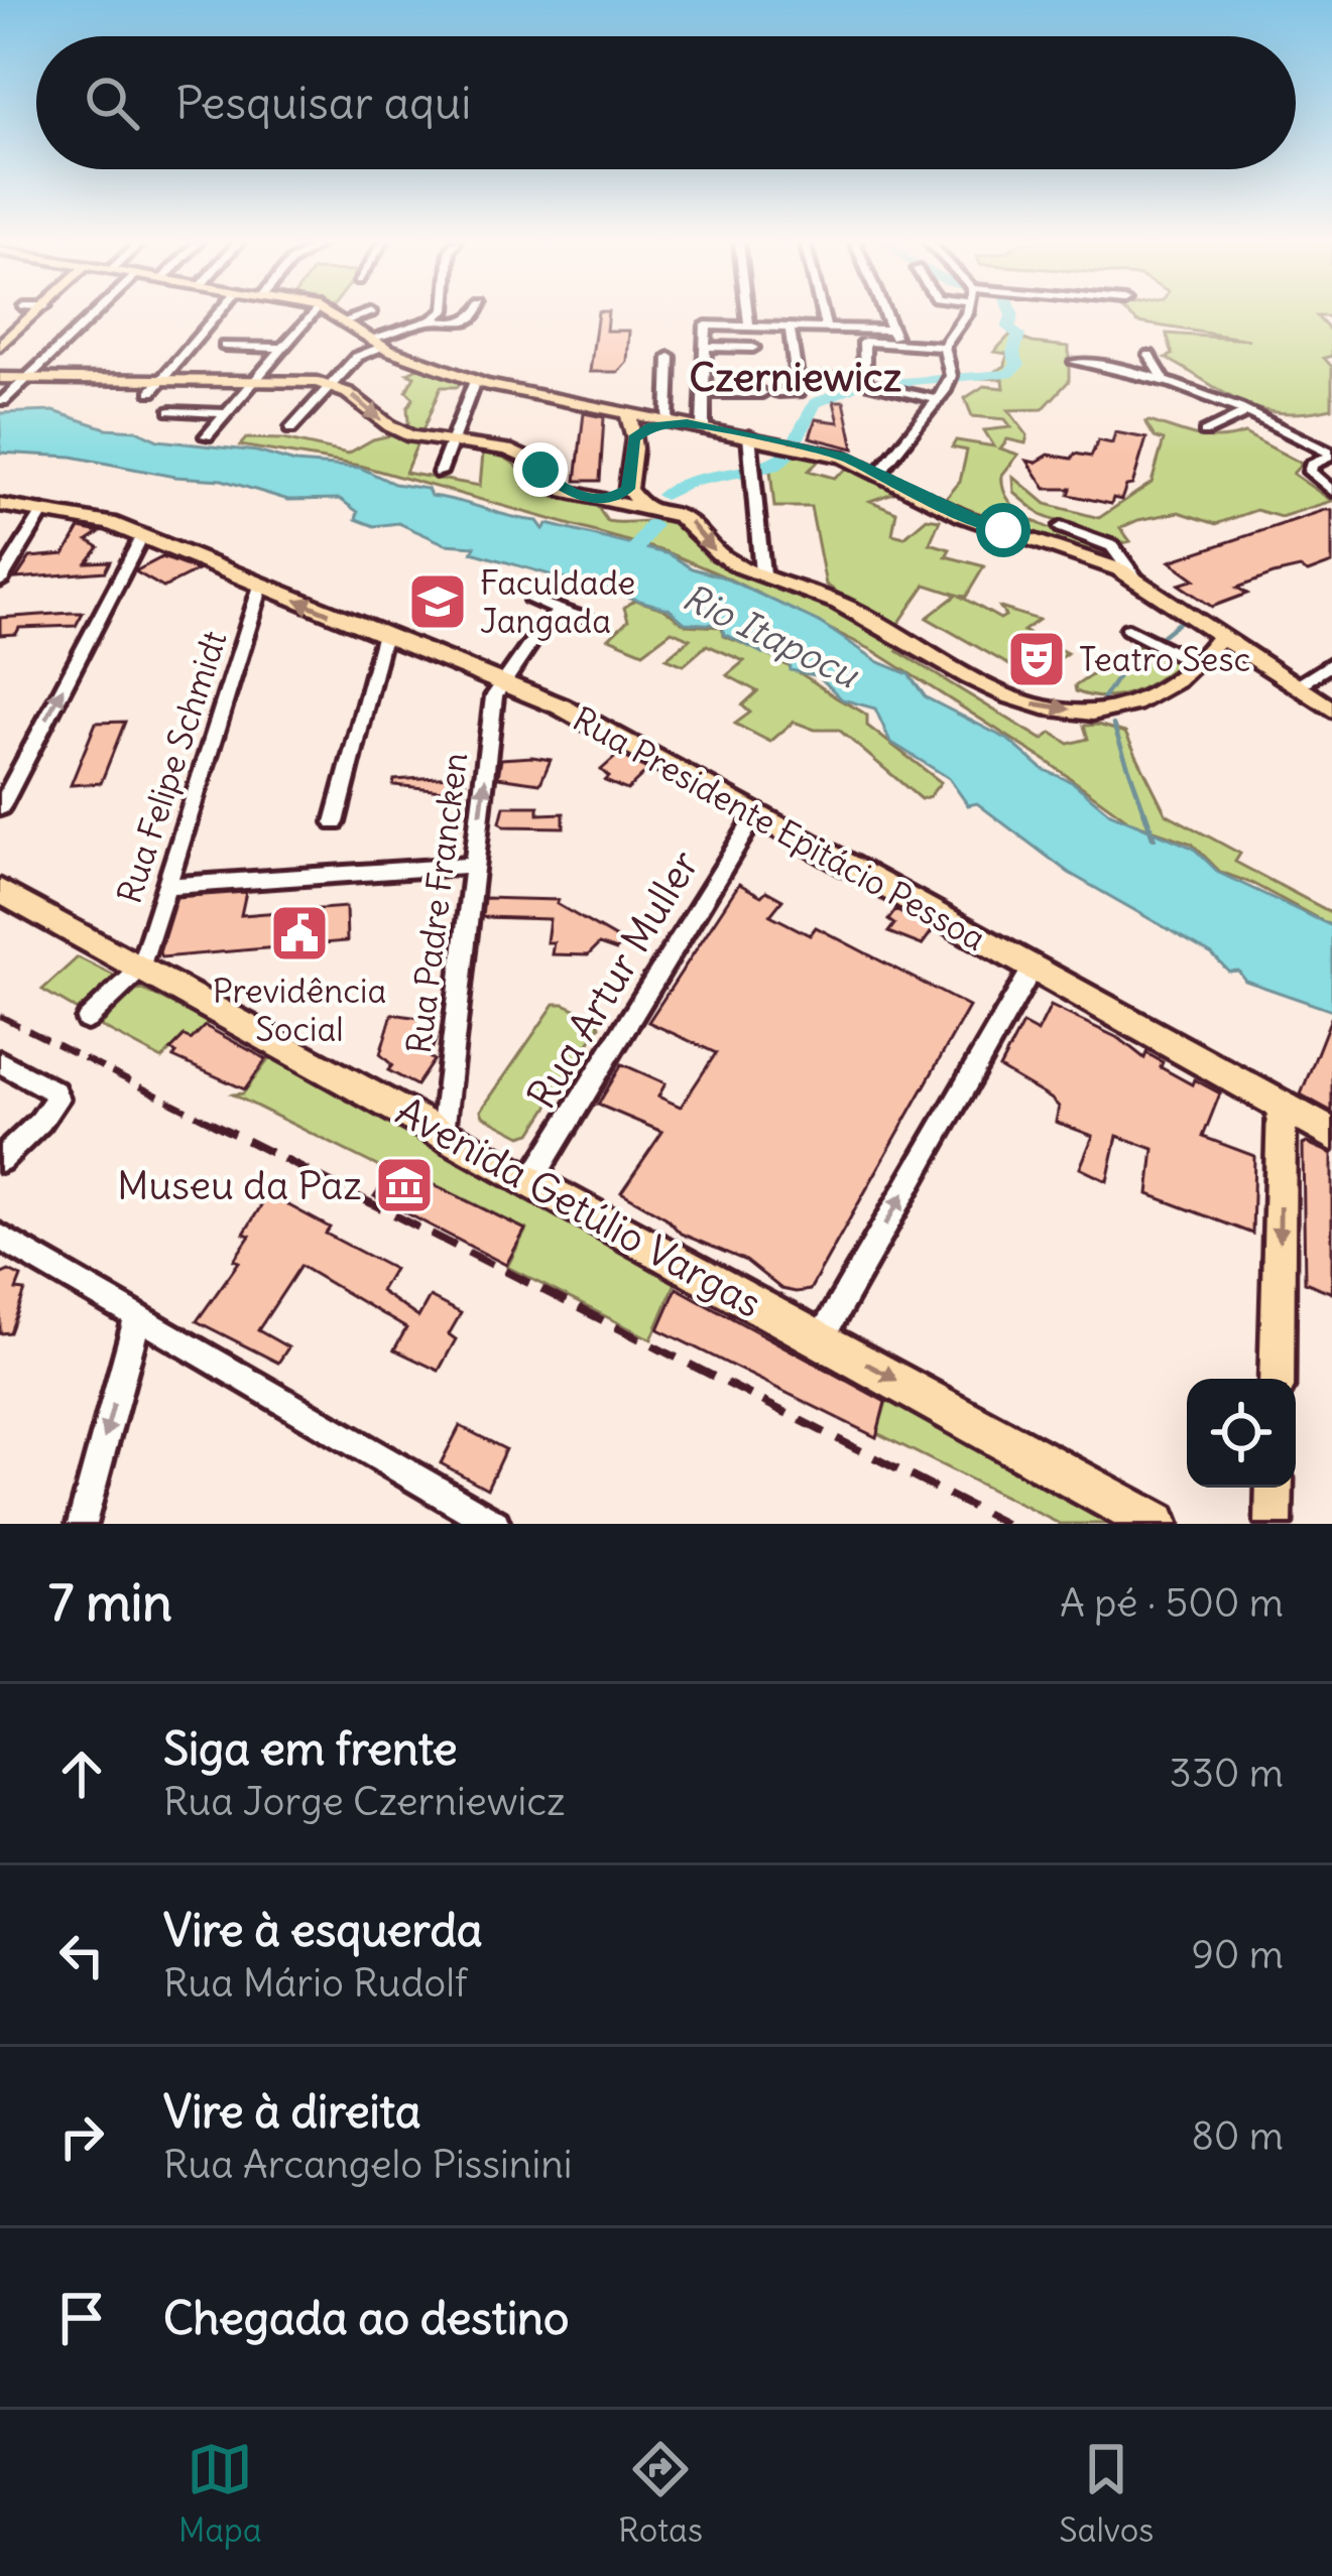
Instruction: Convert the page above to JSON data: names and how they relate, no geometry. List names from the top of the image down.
{
  "streets": {
    "highway": ["Rua Presidente Epitácio Pessoa", "Avenida Getúlio Vargas"],
    "street": ["Rua Felipe Schmidt", "Rua Padre Francken", "Rua Artur Muller"]
  },
  "crossings": [
    ["Rua Felipe Schmidt", "Rua Presidente Epitácio Pessoa"],
    ["Rua Felipe Schmidt", "Avenida Getúlio Vargas"],
    ["Rua Presidente Epitácio Pessoa", "Rua Padre Francken"],
    ["Rua Presidente Epitácio Pessoa", "Rua Artur Muller"],
    ["Rua Padre Francken", "Avenida Getúlio Vargas"],
    ["Rua Artur Muller", "Avenida Getúlio Vargas"]
  ],
  "districts": ["Czerniewicz"],
  "water": ["Rio Itapocu"],
  "places": {
    "school or university": ["Faculdade Jangada"],
    "theatre": ["Teatro Sesc"],
    "public building": ["Previdência Social"],
    "museum": ["Museu da Paz"]
  },
  "page": {
    "search": "Pesquisar aqui",
    "heading": ["7 min", "A pé · 500 m"],
    "list": [
      ["Siga em frente", "Rua Jorge Czerniewicz", "330 m"],
      ["Vire à esquerda", "Rua Mário Rudolf", "90 m"],
      ["Vire à direita", "Rua Arcangelo Pissinini", "80 m"],
      "Chegada ao destino"
    ],
    "nav": ["Mapa", "Rotas", "Salvos"]
  }
}
